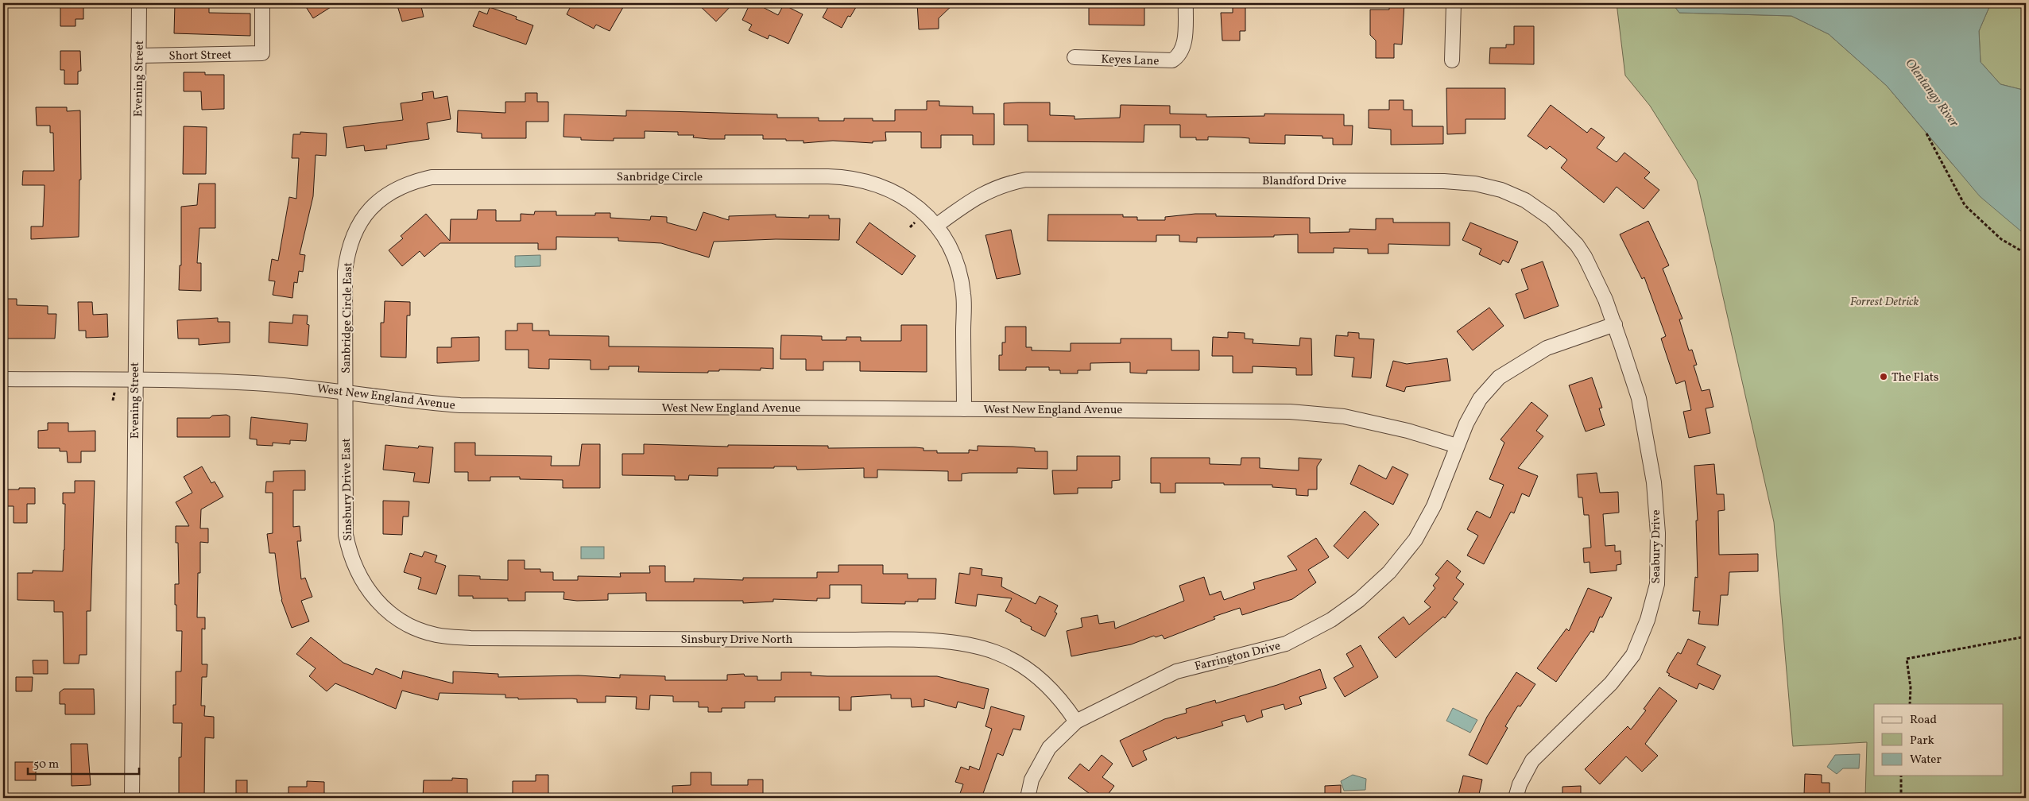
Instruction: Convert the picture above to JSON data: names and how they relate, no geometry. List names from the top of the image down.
{
  "streets": {
    "street": [
      "Short Street",
      "Keyes Lane",
      "Evening Street",
      "Sanbridge Circle",
      "Blandford Drive",
      "Sanbridge Circle East",
      "West New England Avenue",
      "Sinsbury Drive East",
      "Seabury Drive",
      "Sinsbury Drive North",
      "Farrington Drive"
    ]
  },
  "crossings": [
    ["Short Street", "Evening Street"],
    ["Evening Street", "West New England Avenue"],
    ["Sanbridge Circle", "Blandford Drive"],
    ["Sanbridge Circle", "Sanbridge Circle East"],
    ["Sanbridge Circle", "West New England Avenue"],
    ["Blandford Drive", "Seabury Drive"],
    ["Blandford Drive", "Farrington Drive"],
    ["Sanbridge Circle East", "West New England Avenue"],
    ["Sanbridge Circle East", "Sinsbury Drive East"],
    ["West New England Avenue", "Sinsbury Drive East"],
    ["West New England Avenue", "Farrington Drive"],
    ["Sinsbury Drive East", "Sinsbury Drive North"],
    ["Seabury Drive", "Farrington Drive"],
    ["Sinsbury Drive North", "Farrington Drive"]
  ],
  "water": ["Olentangy River"],
  "parks": ["Forrest Detrick"],
  "places": ["The Flats"],
  "legend": ["Road", "Park", "Water"],
  "scale_bar": "50 m"
}
